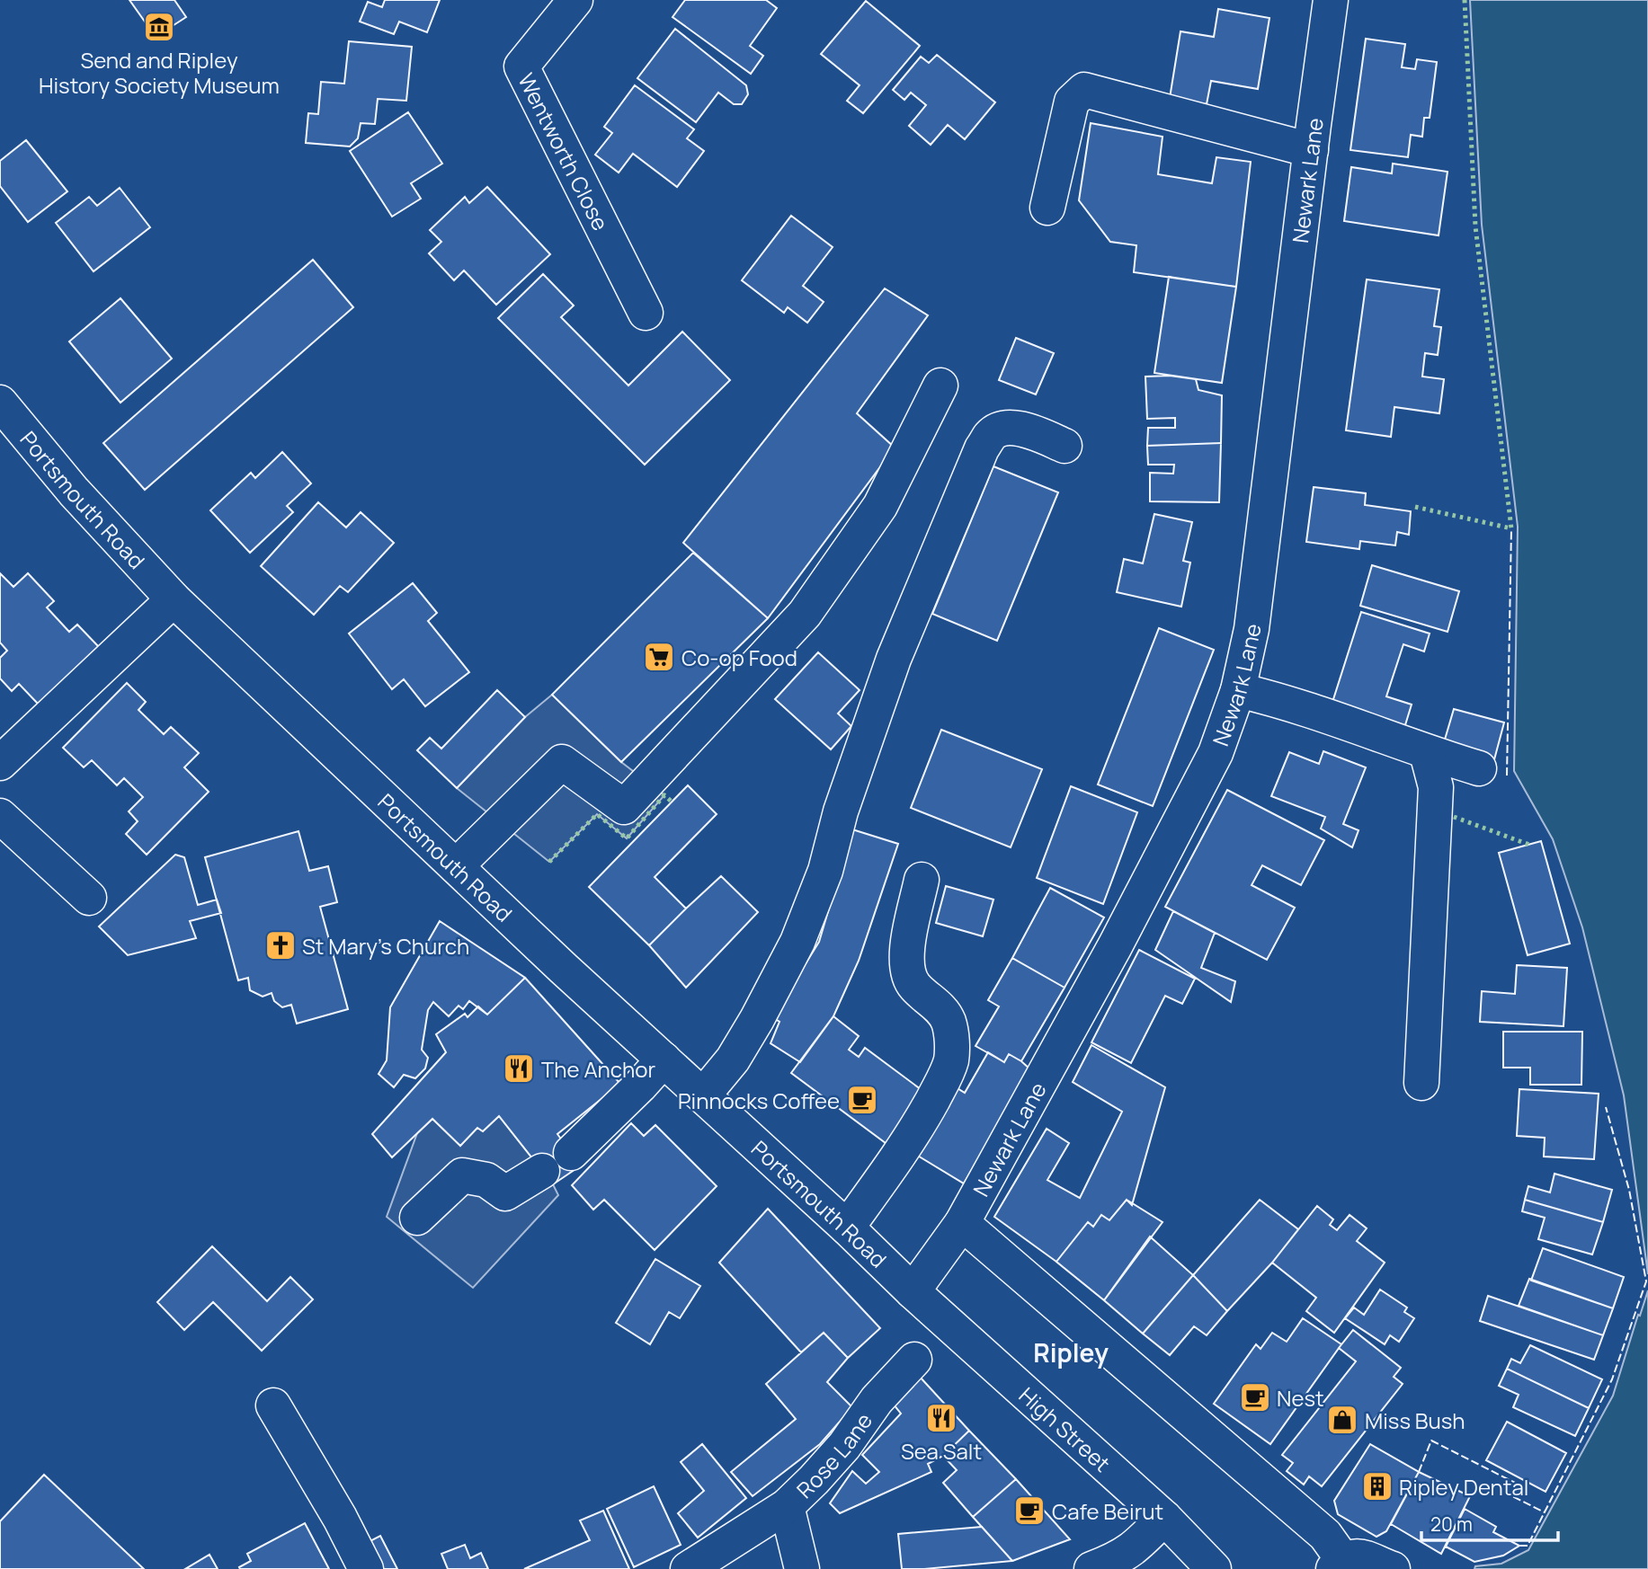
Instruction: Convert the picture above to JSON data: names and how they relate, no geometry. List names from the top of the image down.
{
  "streets": {
    "main road": [
      "Wentworth Close",
      "Newark Lane",
      "Portsmouth Road",
      "High Street",
      "Rose Lane"
    ]
  },
  "crossings": [
    ["Newark Lane", "Portsmouth Road"],
    ["Newark Lane", "High Street"],
    ["Portsmouth Road", "High Street"]
  ],
  "districts": ["Ripley"],
  "places": {
    "museum": ["Send and Ripley History Society Museum"],
    "supermarket": ["Co-op Food"],
    "church": ["St Mary's Church"],
    "restaurant": ["The Anchor", "Sea Salt"],
    "cafe": ["Pinnocks Coffee", "Nest", "Cafe Beirut"],
    "shop": ["Miss Bush"],
    "building": ["Ripley Dental"]
  },
  "scale_bar": "20 m"
}
